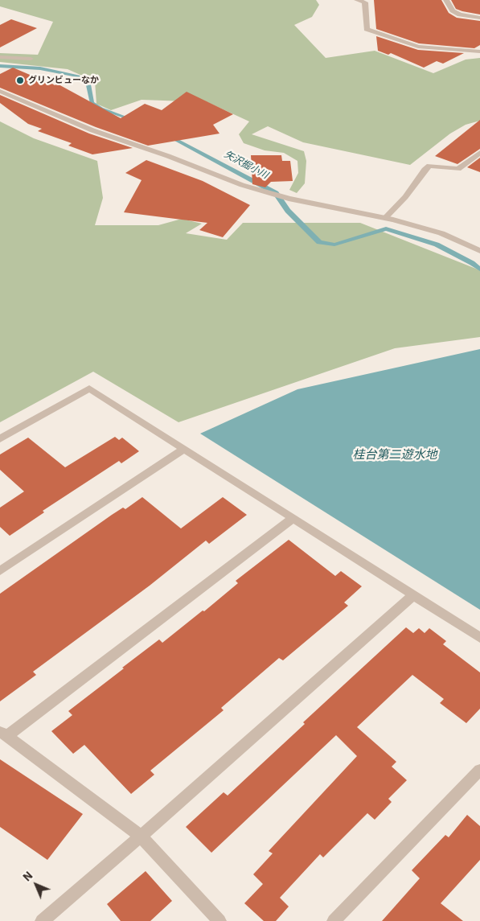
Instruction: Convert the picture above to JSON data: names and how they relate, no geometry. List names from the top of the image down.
{
  "water": ["矢沢掘小川", "桂台第二遊水地"],
  "places": ["グリンビューなか"],
  "north": "top left"
}
